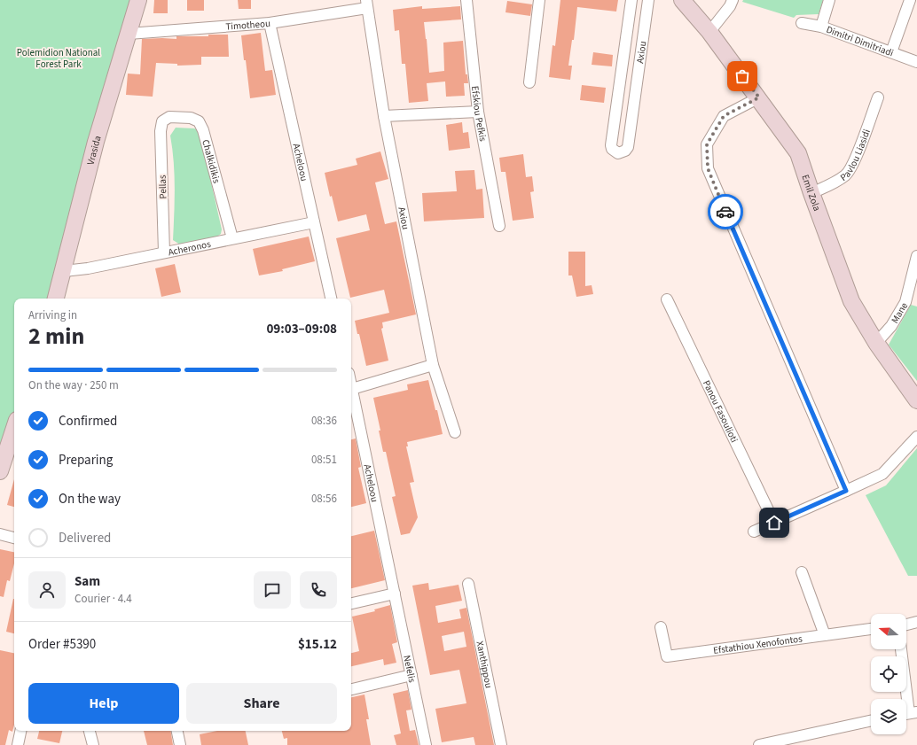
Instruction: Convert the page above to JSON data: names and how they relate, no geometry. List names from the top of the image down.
{
  "streets": {
    "street": [
      "Timotheou",
      "Dimitri Dimitriadi",
      "Axiou",
      "Efskiou Pefkis",
      "Vrasida",
      "Pavlou Liasidi",
      "Chalkidikis",
      "Acheloou",
      "Pellas",
      "Emil Zola",
      "Acheronos",
      "Mane",
      "Panou Fasoulioti",
      "Efstathiou Xenofontos",
      "Xanthippou",
      "Nefelis"
    ]
  },
  "crossings": [
    ["Timotheou", "Axiou"],
    ["Timotheou", "Vrasida"],
    ["Timotheou", "Acheloou"],
    ["Vrasida", "Acheronos"],
    ["Pavlou Liasidi", "Emil Zola"],
    ["Chalkidikis", "Pellas"],
    ["Chalkidikis", "Acheronos"],
    ["Acheloou", "Acheronos"],
    ["Acheloou", "Nefelis"],
    ["Pellas", "Acheronos"],
    ["Emil Zola", "Mane"]
  ],
  "parks": ["Polemidion National Forest Park"],
  "north": "left",
  "page": {
    "heading": ["2 min", "Arriving in", "09:03–09:08"],
    "panel": [
      "Sam",
      "Courier · 4.4",
      "Order #5390",
      "$15.12"
    ],
    "bar": "On the way · 250 m",
    "list": [
      ["Confirmed", "08:36"],
      ["Preparing", "08:51"],
      ["On the way", "08:56"],
      "Delivered"
    ],
    "buttons": ["Help", "Share"]
  }
}
